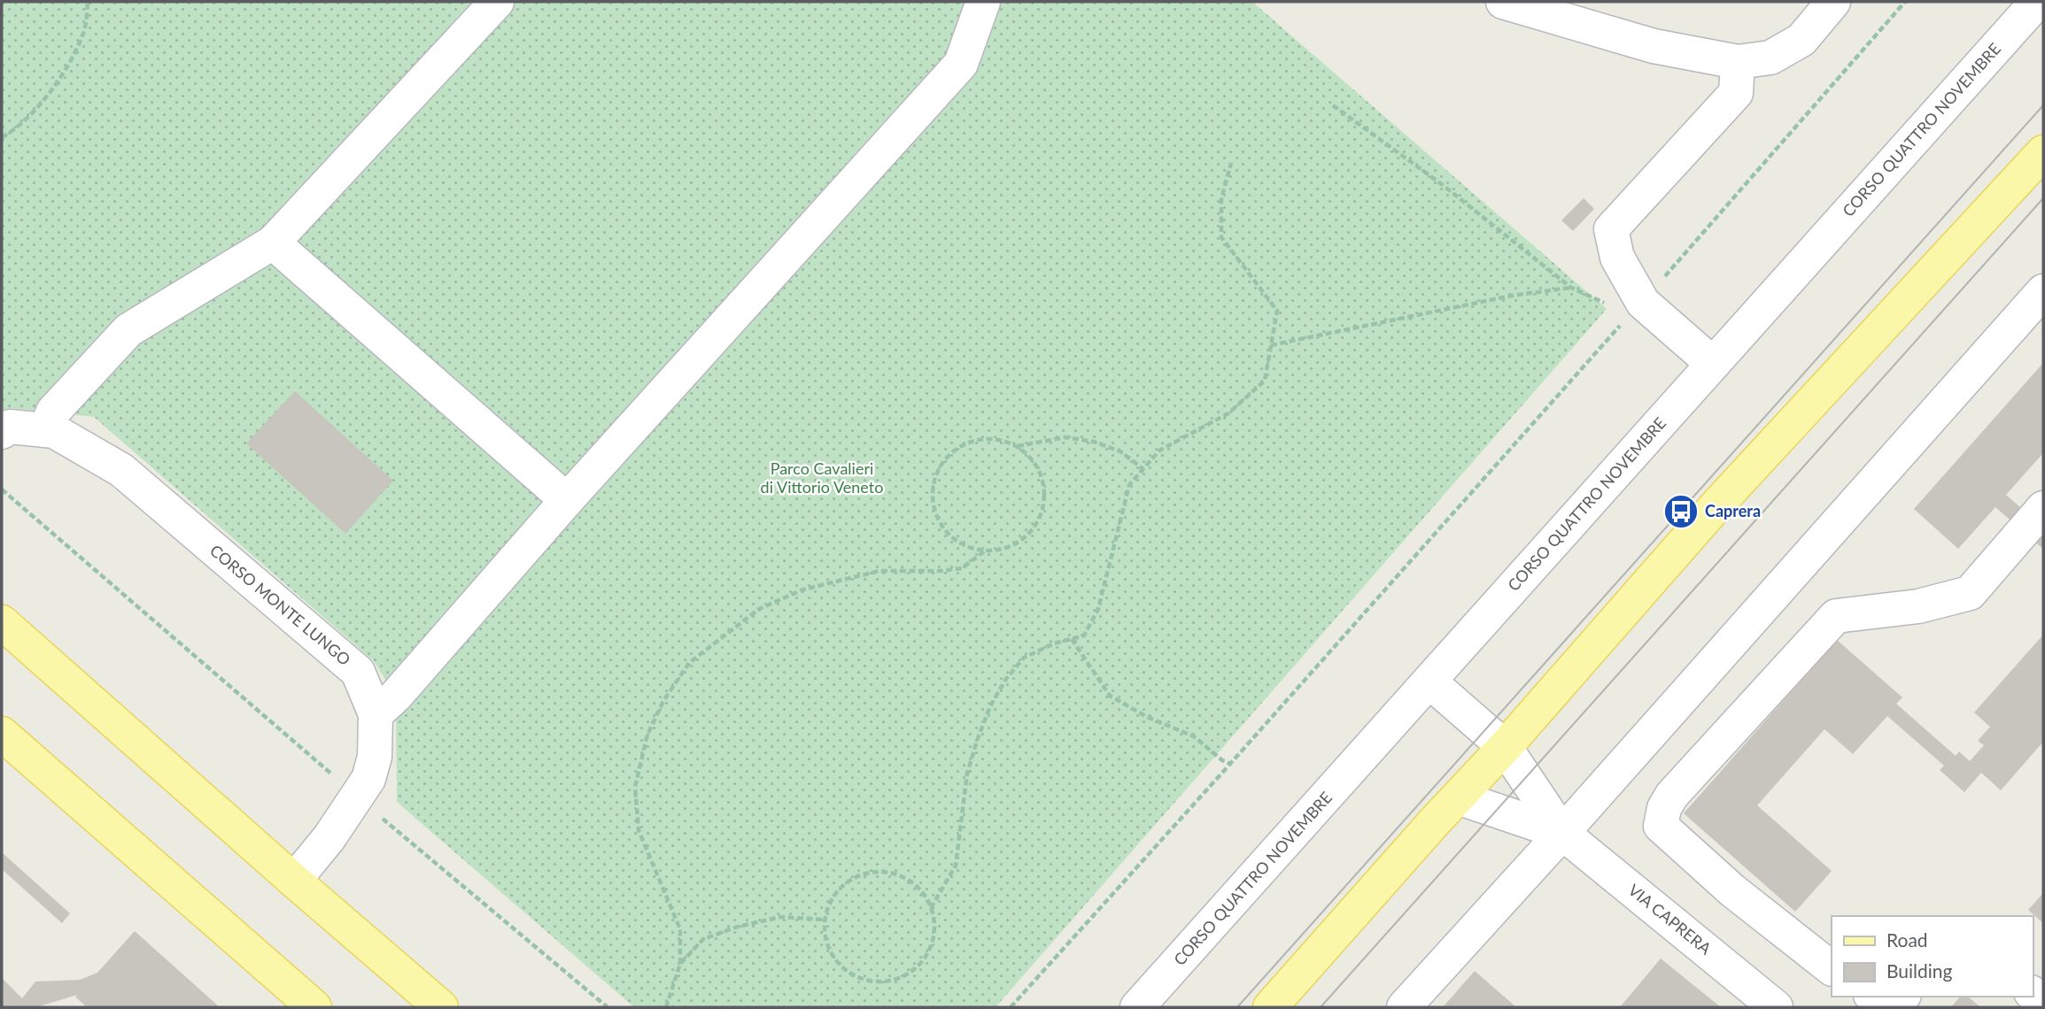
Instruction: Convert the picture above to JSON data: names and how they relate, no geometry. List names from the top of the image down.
{
  "streets": {
    "street": ["CORSO QUATTRO NOVEMBRE", "CORSO MONTE LUNGO", "VIA CAPRERA"]
  },
  "crossings": [
    ["CORSO QUATTRO NOVEMBRE", "VIA CAPRERA"]
  ],
  "parks": ["Parco Cavalieri di Vittorio Veneto"],
  "places": {
    "bus stop": ["Caprera"]
  },
  "legend": ["Road", "Building"]
}
